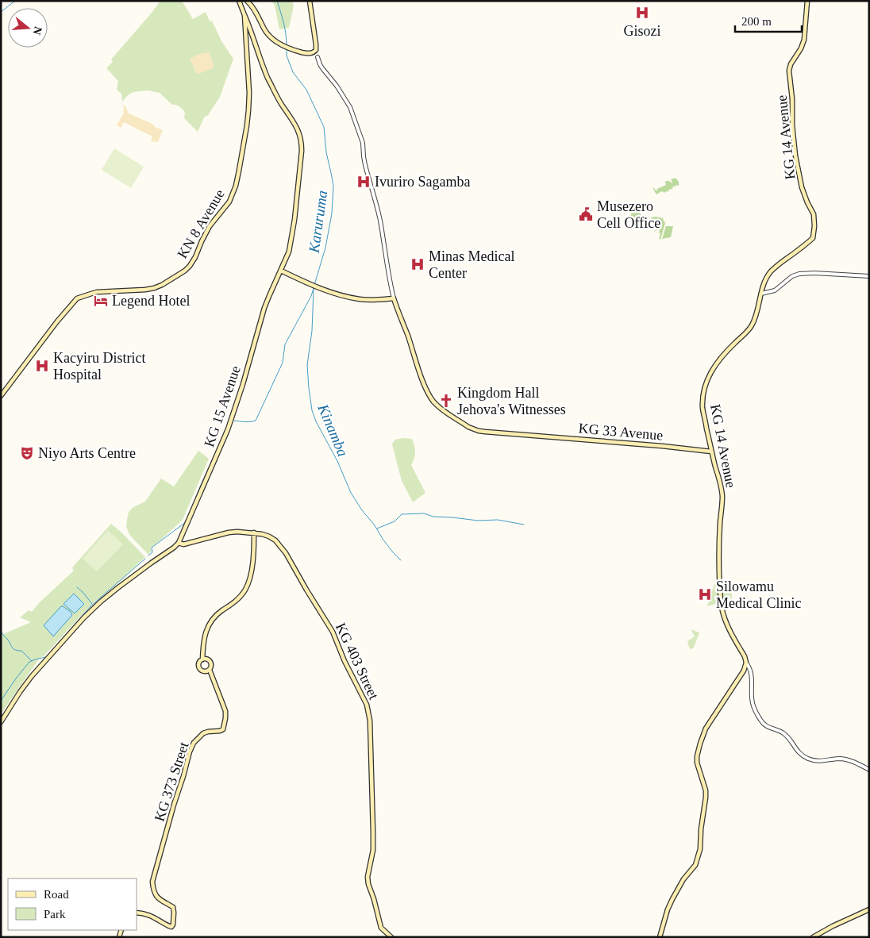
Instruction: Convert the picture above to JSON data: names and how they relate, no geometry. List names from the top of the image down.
{
  "streets": {
    "main road": [
      "KG 14 Avenue",
      "KN 8 Avenue",
      "KG 15 Avenue",
      "KG 33 Avenue",
      "KG 403 Street",
      "KG 373 Street"
    ]
  },
  "crossings": [
    ["KG 14 Avenue", "KG 33 Avenue"],
    ["KN 8 Avenue", "KG 15 Avenue"],
    ["KG 15 Avenue", "KG 403 Street"]
  ],
  "water": ["Karuruma", "Kinamba"],
  "places": {
    "hospital": [
      "Gisozi",
      "Ivuriro Sagamba",
      "Minas Medical Center",
      "Kacyiru District Hospital",
      "Silowamu Medical Clinic"
    ],
    "public building": ["Musezero Cell Office"],
    "hotel": ["Legend Hotel"],
    "church": ["Kingdom Hall Jehova's Witnesses"],
    "theatre": ["Niyo Arts Centre"]
  },
  "legend": ["Road", "Park"],
  "scale_bar": "200 m",
  "north": "right"
}
